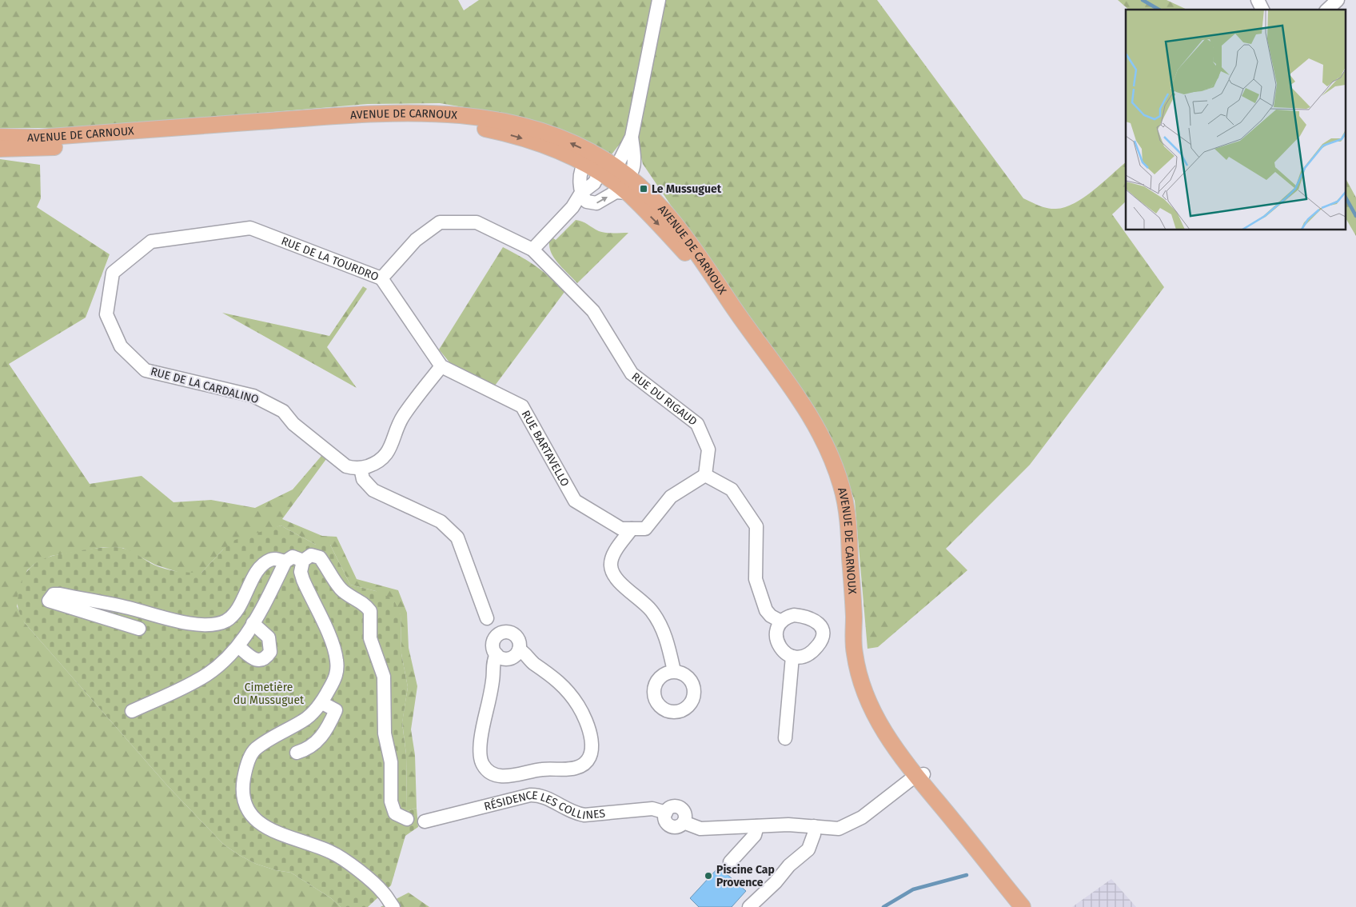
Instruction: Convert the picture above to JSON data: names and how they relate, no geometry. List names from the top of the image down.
{
  "streets": {
    "main road": ["AVENUE DE CARNOUX"],
    "street": [
      "RUE DE LA TOURDRO",
      "RUE DE LA CARDALINO",
      "RUE DU RIGAUD",
      "RUE BARTAVELLO",
      "RÉSIDENCE LES COLLINES"
    ]
  },
  "crossings": [
    ["AVENUE DE CARNOUX", "RÉSIDENCE LES COLLINES"],
    ["RUE DE LA TOURDRO", "RUE DE LA CARDALINO"],
    ["RUE DE LA TOURDRO", "RUE DU RIGAUD"]
  ],
  "parks": ["Cimetière du Mussuguet"],
  "places": {
    "transit": ["Le Mussuguet"],
    "other": ["Piscine Cap Provence"]
  }
}
